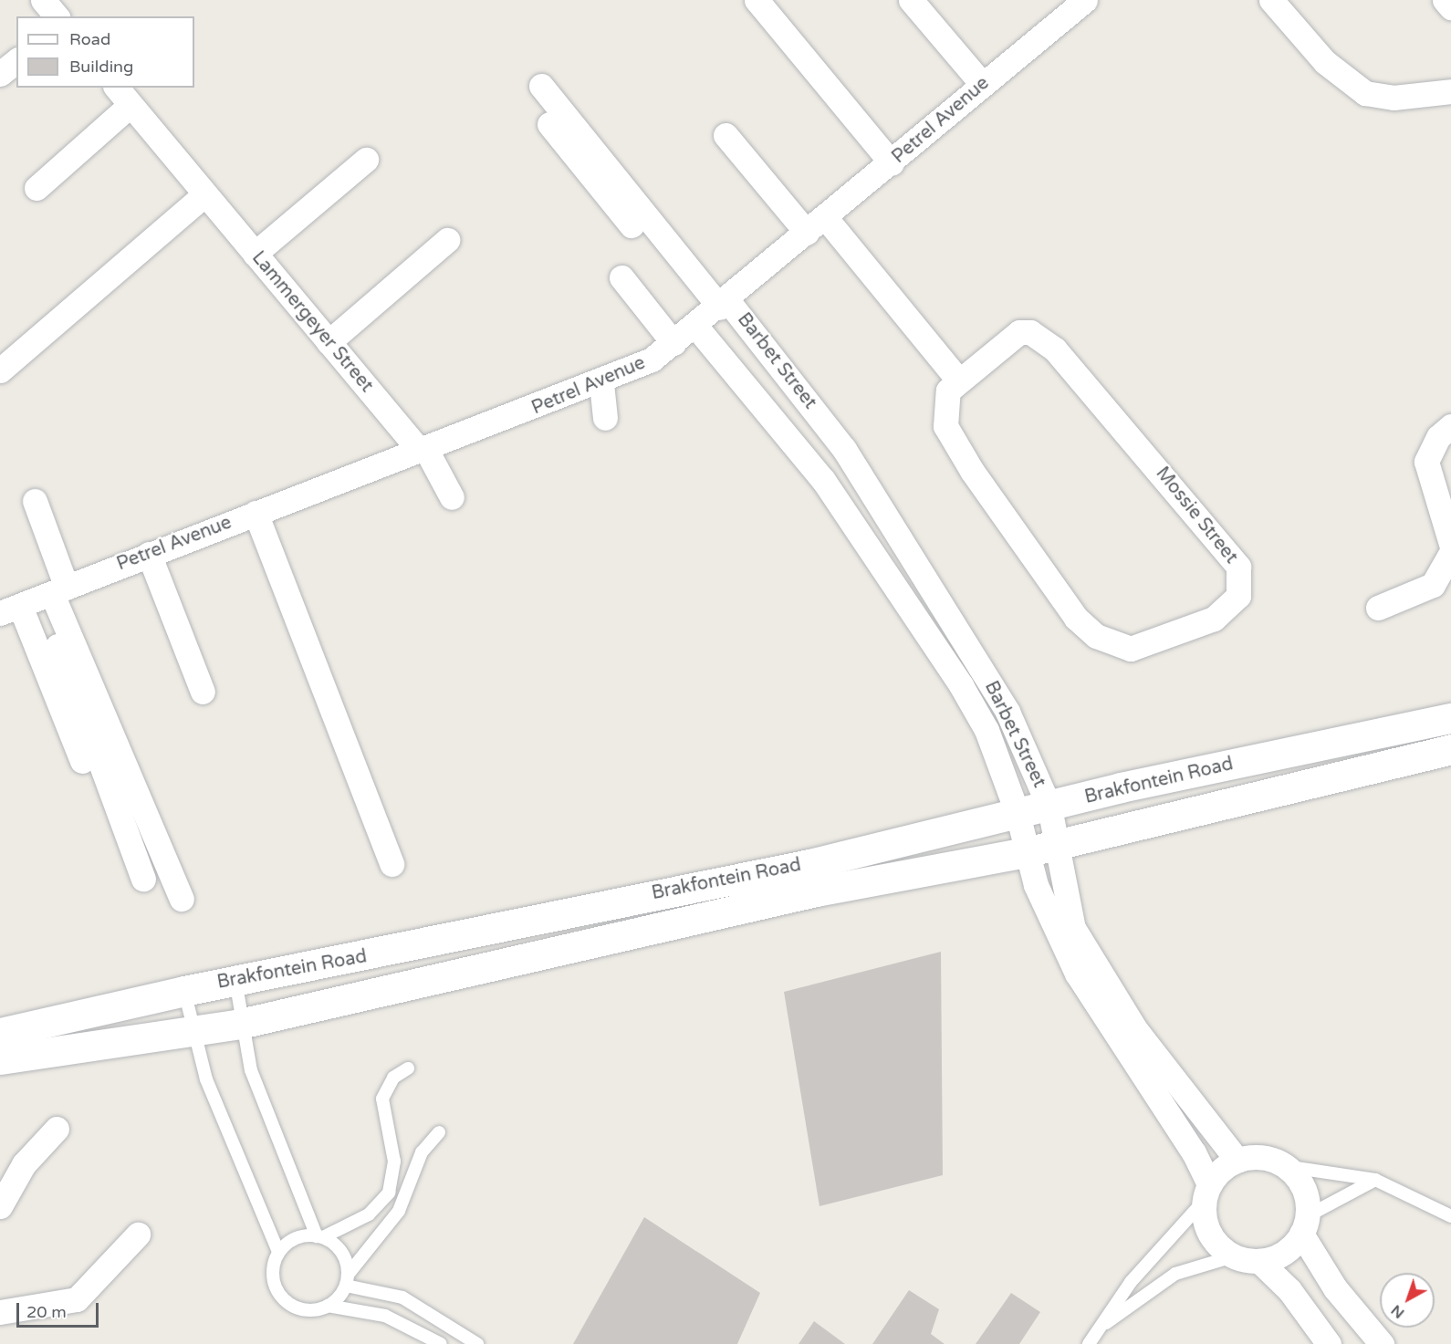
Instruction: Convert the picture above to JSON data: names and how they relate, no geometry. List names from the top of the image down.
{
  "streets": {
    "street": [
      "Petrel Avenue",
      "Lammergeyer Street",
      "Barbet Street",
      "Mossie Street",
      "Brakfontein Road"
    ]
  },
  "crossings": [
    ["Petrel Avenue", "Lammergeyer Street"],
    ["Petrel Avenue", "Barbet Street"],
    ["Barbet Street", "Brakfontein Road"]
  ],
  "legend": ["Road", "Building"],
  "scale_bar": "20 m",
  "north": "bottom left"
}
